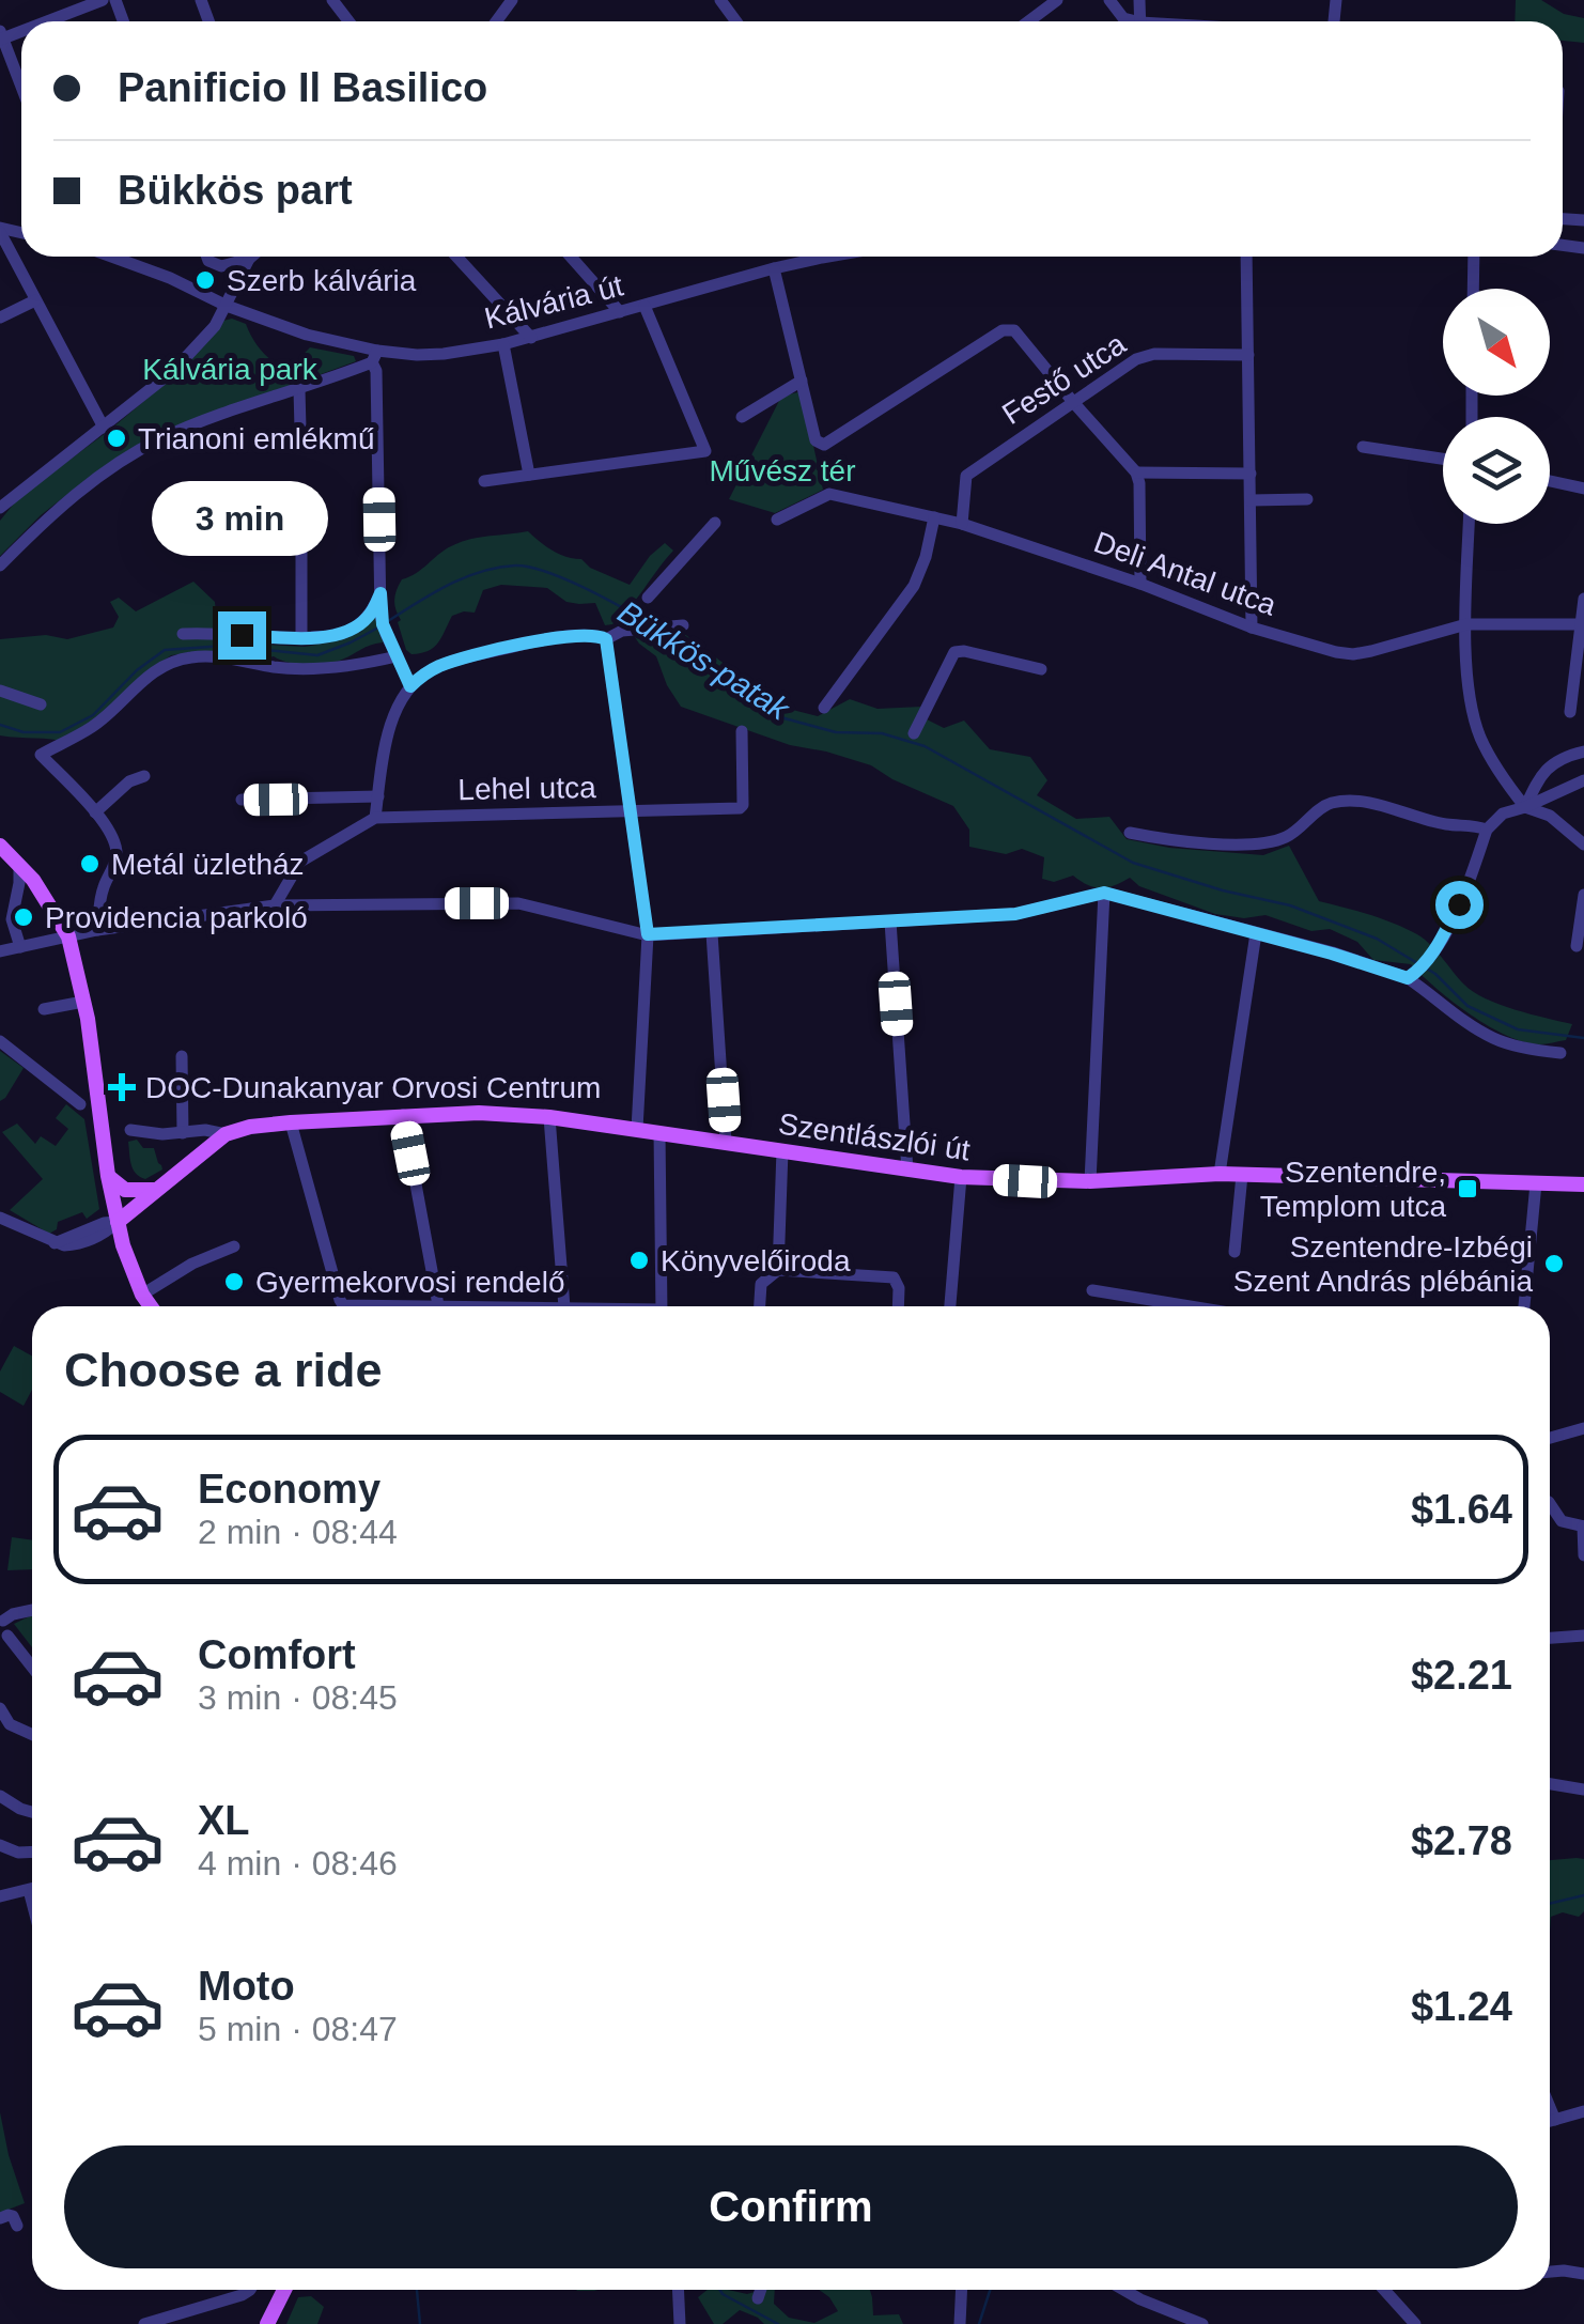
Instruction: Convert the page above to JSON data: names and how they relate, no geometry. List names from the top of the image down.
{
  "streets": {
    "main road": ["Szentlászlói út"],
    "street": [
      "Kálvária út",
      "Festő utca",
      "Deli Antal utca",
      "Lehel utca"
    ]
  },
  "crossings": [
    ["Festő utca", "Deli Antal utca"]
  ],
  "water": ["Bükkös-patak"],
  "parks": ["Kálvária park", "Művész tér"],
  "places": {
    "other": [
      "Szerb kálvária",
      "Trianoni emlékmű",
      "Metál üzletház",
      "Providencia parkoló",
      "Könyvelőiroda",
      "Szentendre-Izbégi Szent András plébánia",
      "Gyermekorvosi rendelő"
    ],
    "health": ["DOC-Dunakanyar Orvosi Centrum"],
    "transit": ["Szentendre, Templom utca"]
  },
  "north": "bottom right",
  "page": {
    "banner": ["Panificio Il Basilico", "Bükkös part"],
    "bubble": "3 min",
    "heading": "Choose a ride",
    "list": [
      {
        "name": "Economy",
        "note": "2 min · 08:44",
        "value": "$1.64"
      },
      {
        "name": "Comfort",
        "note": "3 min · 08:45",
        "value": "$2.21"
      },
      {
        "name": "XL",
        "note": "4 min · 08:46",
        "value": "$2.78"
      },
      {
        "name": "Moto",
        "note": "5 min · 08:47",
        "value": "$1.24"
      }
    ],
    "buttons": "Confirm"
  }
}
